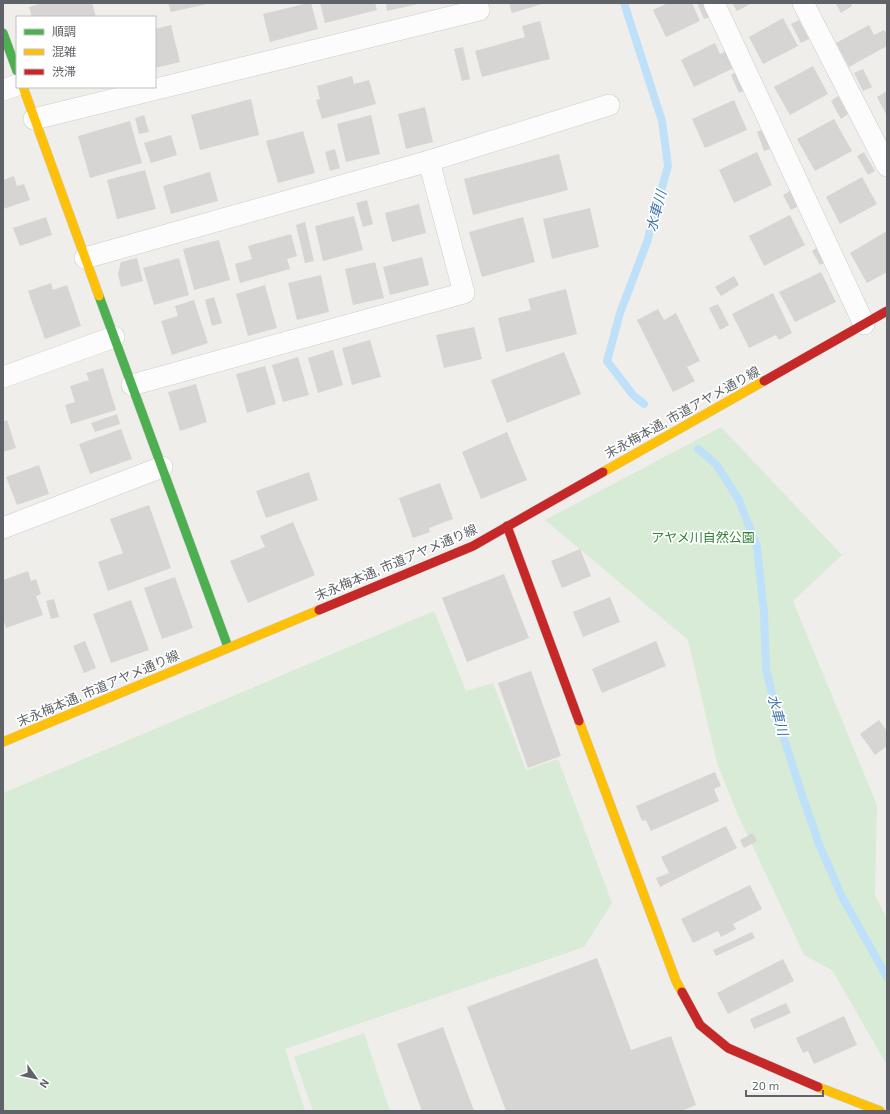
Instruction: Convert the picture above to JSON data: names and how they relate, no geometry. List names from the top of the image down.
{
  "streets": {
    "street": ["末永梅本通, 市道アヤメ通り線"]
  },
  "water": ["水車川"],
  "parks": ["アヤメ川自然公園"],
  "legend": ["順調", "混雑", "渋滞"],
  "scale_bar": "20 m",
  "north": "bottom right"
}
